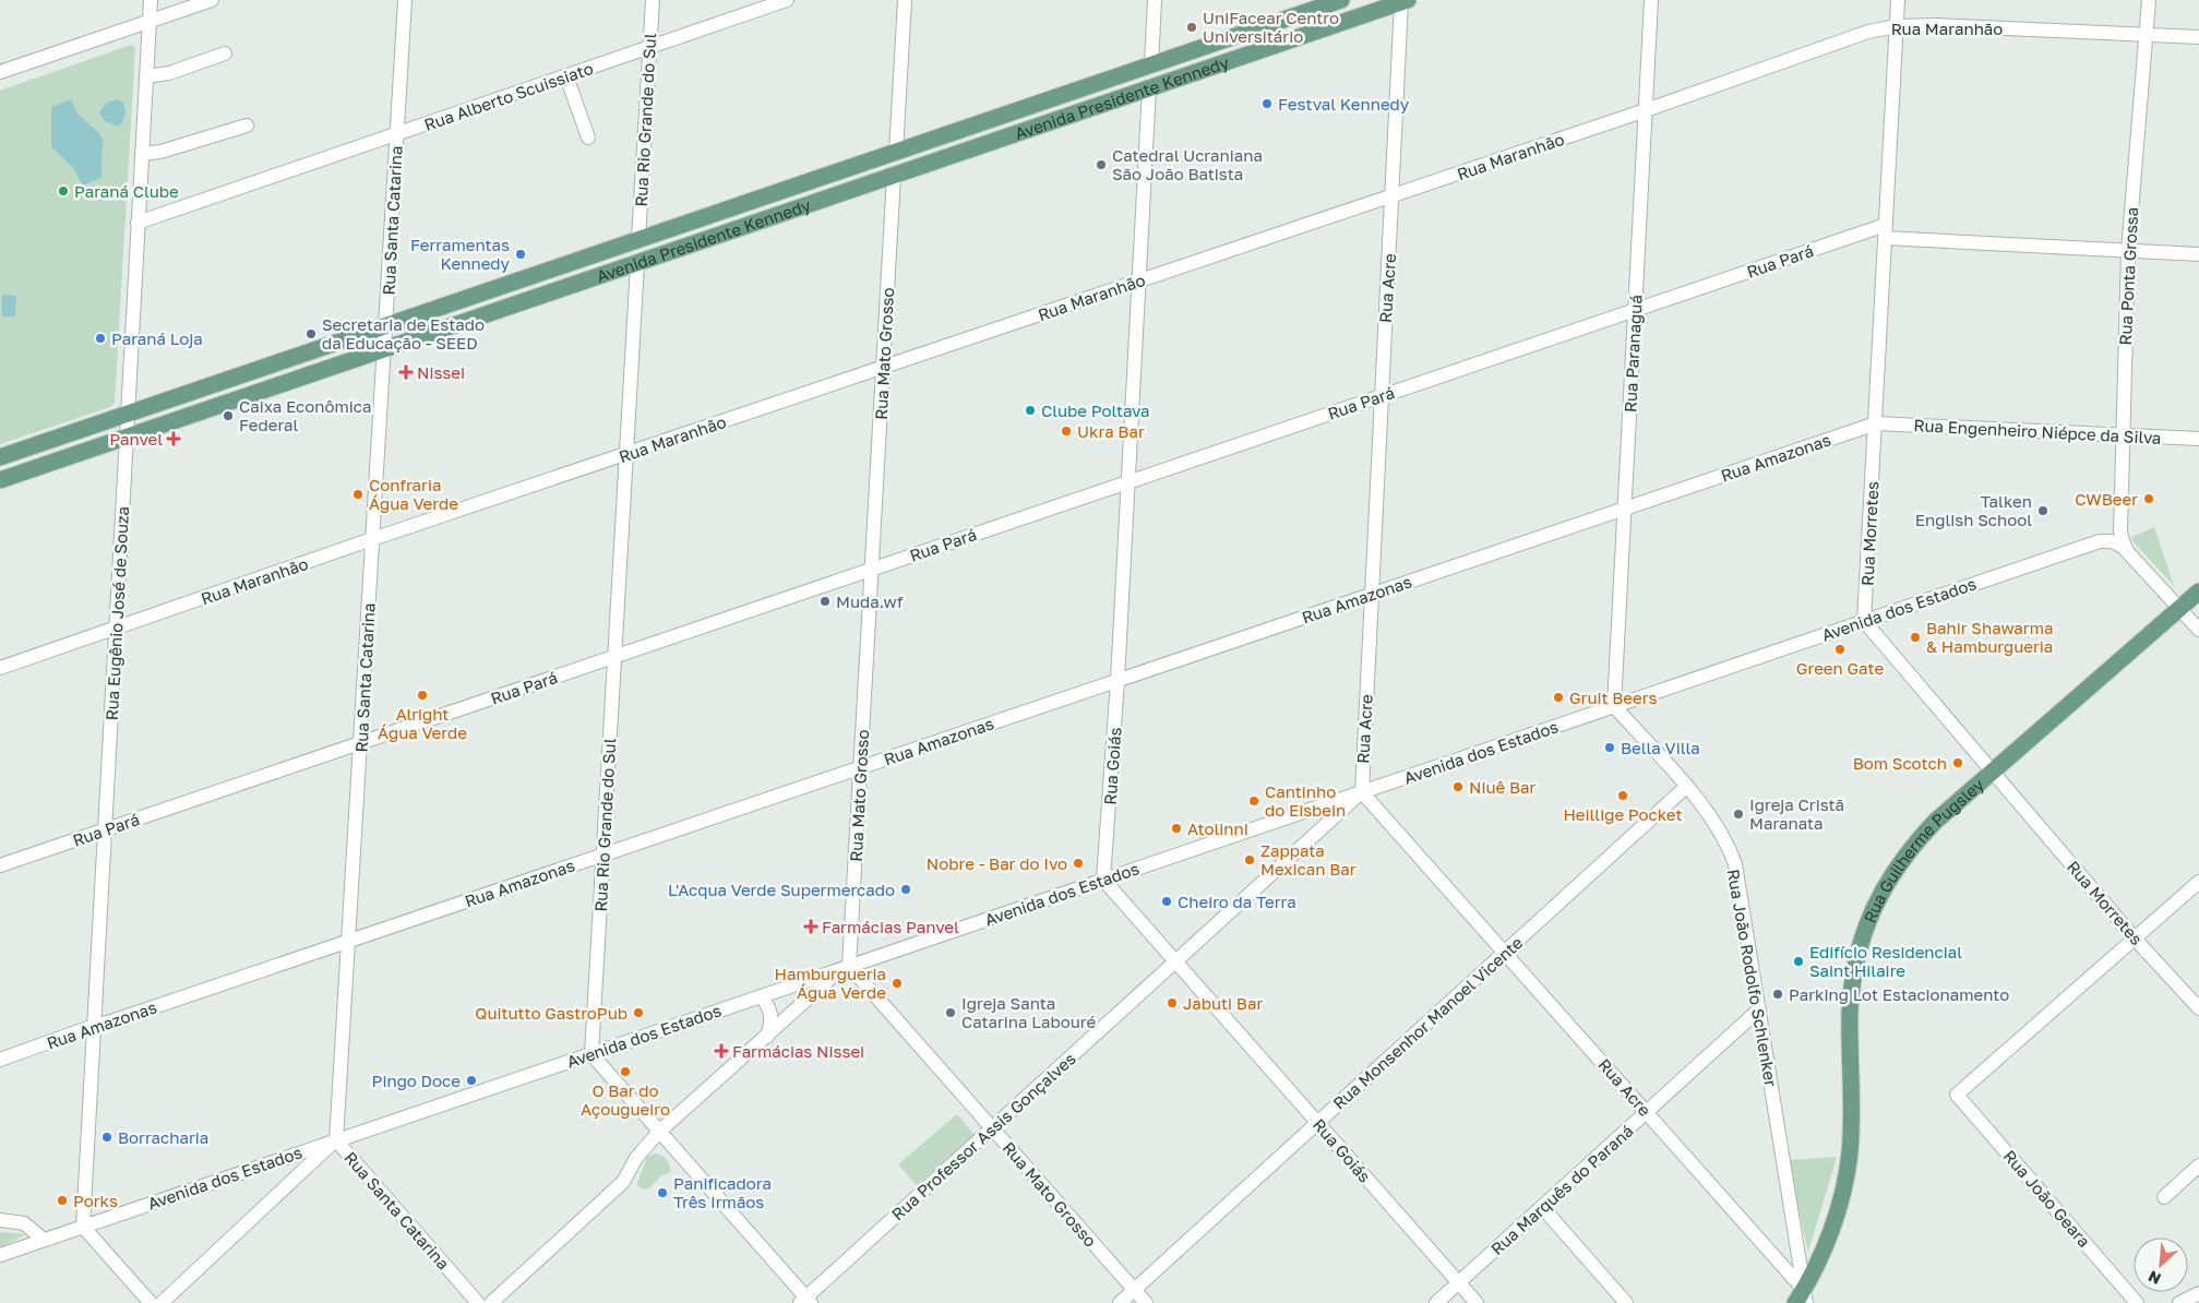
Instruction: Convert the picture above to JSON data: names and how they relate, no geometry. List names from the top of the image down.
{
  "streets": {
    "main road": ["Avenida Presidente Kennedy", "Rua Guilherme Pugsley"],
    "street": [
      "Rua Maranhão",
      "Rua Alberto Scuissiato",
      "Rua Rio Grande do Sul",
      "Rua Santa Catarina",
      "Rua Pará",
      "Rua Ponta Grossa",
      "Rua Acre",
      "Rua Mato Grosso",
      "Rua Paranaguá",
      "Rua Engenheiro Niépce da Silva",
      "Rua Amazonas",
      "Rua Morretes",
      "Avenida dos Estados",
      "Rua Eugênio José de Souza",
      "Rua Goiás",
      "Rua João Rodolfo Schlenker",
      "Rua Monsenhor Manoel Vicente",
      "Rua Professor Assis Gonçalves",
      "Rua Marquês do Paraná",
      "Rua João Geara"
    ]
  },
  "crossings": [
    ["Rua Maranhão", "Rua Rio Grande do Sul"],
    ["Rua Maranhão", "Rua Santa Catarina"],
    ["Rua Maranhão", "Rua Ponta Grossa"],
    ["Rua Maranhão", "Rua Acre"],
    ["Rua Maranhão", "Rua Mato Grosso"],
    ["Rua Maranhão", "Rua Paranaguá"],
    ["Rua Maranhão", "Rua Morretes"],
    ["Rua Maranhão", "Rua Eugênio José de Souza"],
    ["Rua Maranhão", "Rua Goiás"],
    ["Rua Alberto Scuissiato", "Rua Rio Grande do Sul"],
    ["Rua Alberto Scuissiato", "Rua Santa Catarina"],
    ["Rua Alberto Scuissiato", "Rua Eugênio José de Souza"],
    ["Avenida Presidente Kennedy", "Rua Rio Grande do Sul"],
    ["Avenida Presidente Kennedy", "Rua Santa Catarina"],
    ["Avenida Presidente Kennedy", "Rua Acre"],
    ["Avenida Presidente Kennedy", "Rua Mato Grosso"],
    ["Avenida Presidente Kennedy", "Rua Eugênio José de Souza"],
    ["Avenida Presidente Kennedy", "Rua Goiás"],
    ["Rua Rio Grande do Sul", "Rua Pará"],
    ["Rua Rio Grande do Sul", "Rua Amazonas"],
    ["Rua Rio Grande do Sul", "Avenida dos Estados"],
    ["Rua Santa Catarina", "Rua Pará"],
    ["Rua Santa Catarina", "Rua Amazonas"],
    ["Rua Santa Catarina", "Avenida dos Estados"],
    ["Rua Pará", "Rua Ponta Grossa"],
    ["Rua Pará", "Rua Acre"],
    ["Rua Pará", "Rua Mato Grosso"],
    ["Rua Pará", "Rua Paranaguá"],
    ["Rua Pará", "Rua Morretes"],
    ["Rua Pará", "Rua Eugênio José de Souza"],
    ["Rua Pará", "Rua Goiás"],
    ["Rua Ponta Grossa", "Rua Engenheiro Niépce da Silva"],
    ["Rua Ponta Grossa", "Avenida dos Estados"],
    ["Rua Acre", "Rua Amazonas"],
    ["Rua Acre", "Avenida dos Estados"],
    ["Rua Acre", "Rua Guilherme Pugsley"],
    ["Rua Acre", "Rua João Rodolfo Schlenker"],
    ["Rua Acre", "Rua Monsenhor Manoel Vicente"],
    ["Rua Acre", "Rua Professor Assis Gonçalves"],
    ["Rua Acre", "Rua Marquês do Paraná"],
    ["Rua Mato Grosso", "Rua Amazonas"],
    ["Rua Mato Grosso", "Avenida dos Estados"],
    ["Rua Mato Grosso", "Rua Monsenhor Manoel Vicente"],
    ["Rua Mato Grosso", "Rua Professor Assis Gonçalves"],
    ["Rua Paranaguá", "Rua Amazonas"],
    ["Rua Paranaguá", "Avenida dos Estados"],
    ["Rua Paranaguá", "Rua João Rodolfo Schlenker"],
    ["Rua Engenheiro Niépce da Silva", "Rua Amazonas"],
    ["Rua Engenheiro Niépce da Silva", "Rua Morretes"],
    ["Rua Amazonas", "Rua Morretes"],
    ["Rua Amazonas", "Rua Eugênio José de Souza"],
    ["Rua Amazonas", "Rua Goiás"],
    ["Rua Morretes", "Avenida dos Estados"],
    ["Rua Morretes", "Rua Guilherme Pugsley"],
    ["Rua Morretes", "Rua João Geara"],
    ["Avenida dos Estados", "Rua Eugênio José de Souza"],
    ["Avenida dos Estados", "Rua Goiás"],
    ["Avenida dos Estados", "Rua João Rodolfo Schlenker"],
    ["Avenida dos Estados", "Rua Professor Assis Gonçalves"],
    ["Rua Goiás", "Rua Monsenhor Manoel Vicente"],
    ["Rua Goiás", "Rua Professor Assis Gonçalves"],
    ["Rua Goiás", "Rua Marquês do Paraná"],
    ["Rua Guilherme Pugsley", "Rua João Rodolfo Schlenker"],
    ["Rua João Rodolfo Schlenker", "Rua Monsenhor Manoel Vicente"],
    ["Rua João Rodolfo Schlenker", "Rua Marquês do Paraná"]
  ],
  "places": {
    "other": [
      "UniFacear Centro Universitário",
      "Festval Kennedy",
      "Catedral Ucraniana São João Batista",
      "Paraná Clube",
      "Ferramentas Kennedy",
      "Secretaria de Estado da Educação - SEED",
      "Paraná Loja",
      "Clube Poltava",
      "Caixa Econômica Federal",
      "Ukra Bar",
      "Confraria Água Verde",
      "CWBeer",
      "Talken English School",
      "Muda.wf",
      "Bahir Shawarma & Hamburgueria",
      "Green Gate",
      "Alright Água Verde",
      "Gruit Beers",
      "Bella Villa",
      "Bom Scotch",
      "Niuê Bar",
      "Heillige Pocket",
      "Cantinho do Eisbein",
      "Igreja Cristã Maranata",
      "Atolinni",
      "Zappata Mexican Bar",
      "Nobre - Bar do Ivo",
      "L'Acqua Verde Supermercado",
      "Cheiro da Terra",
      "Edifício Residencial Saint Hilaire",
      "Hamburgueria Água Verde",
      "Parking Lot Estacionamento",
      "Jabuti Bar",
      "Quitutto GastroPub",
      "Igreja Santa Catarina Labouré",
      "O Bar do Açougueiro",
      "Pingo Doce",
      "Borracharia",
      "Panificadora Três Irmãos",
      "Porks"
    ],
    "health": [
      "Nissei",
      "Panvel",
      "Farmácias Panvel",
      "Farmácias Nissei"
    ]
  },
  "north": "bottom left"
}
